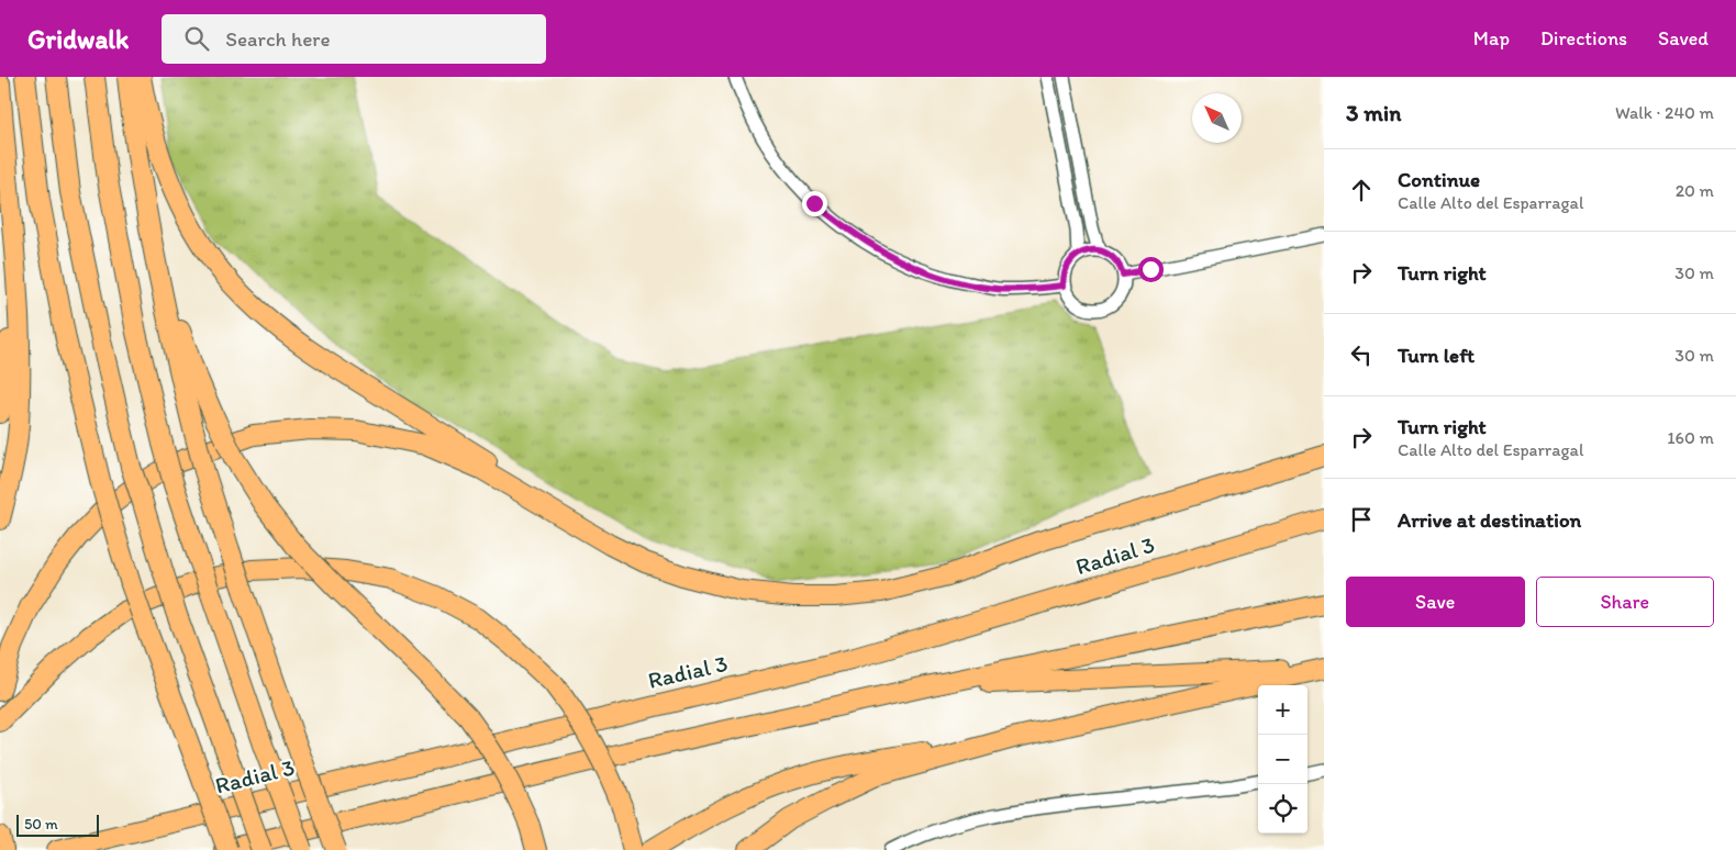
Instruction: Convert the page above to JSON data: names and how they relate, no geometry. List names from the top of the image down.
{
  "streets": {
    "highway": ["Radial 3"]
  },
  "scale_bar": "50 m",
  "north": "top left",
  "page": {
    "header": "Gridwalk",
    "search": "Search here",
    "nav": ["Map", "Directions", "Saved"],
    "heading": ["3 min", "Walk · 240 m"],
    "list": [
      ["Continue", "Calle Alto del Esparragal", "20 m"],
      ["Turn right", "30 m"],
      ["Turn left", "30 m"],
      ["Turn right", "Calle Alto del Esparragal", "160 m"],
      "Arrive at destination"
    ],
    "buttons": ["Save", "Share"],
    "map_buttons": ["+", "−"],
    "scale": "50 m"
  }
}
